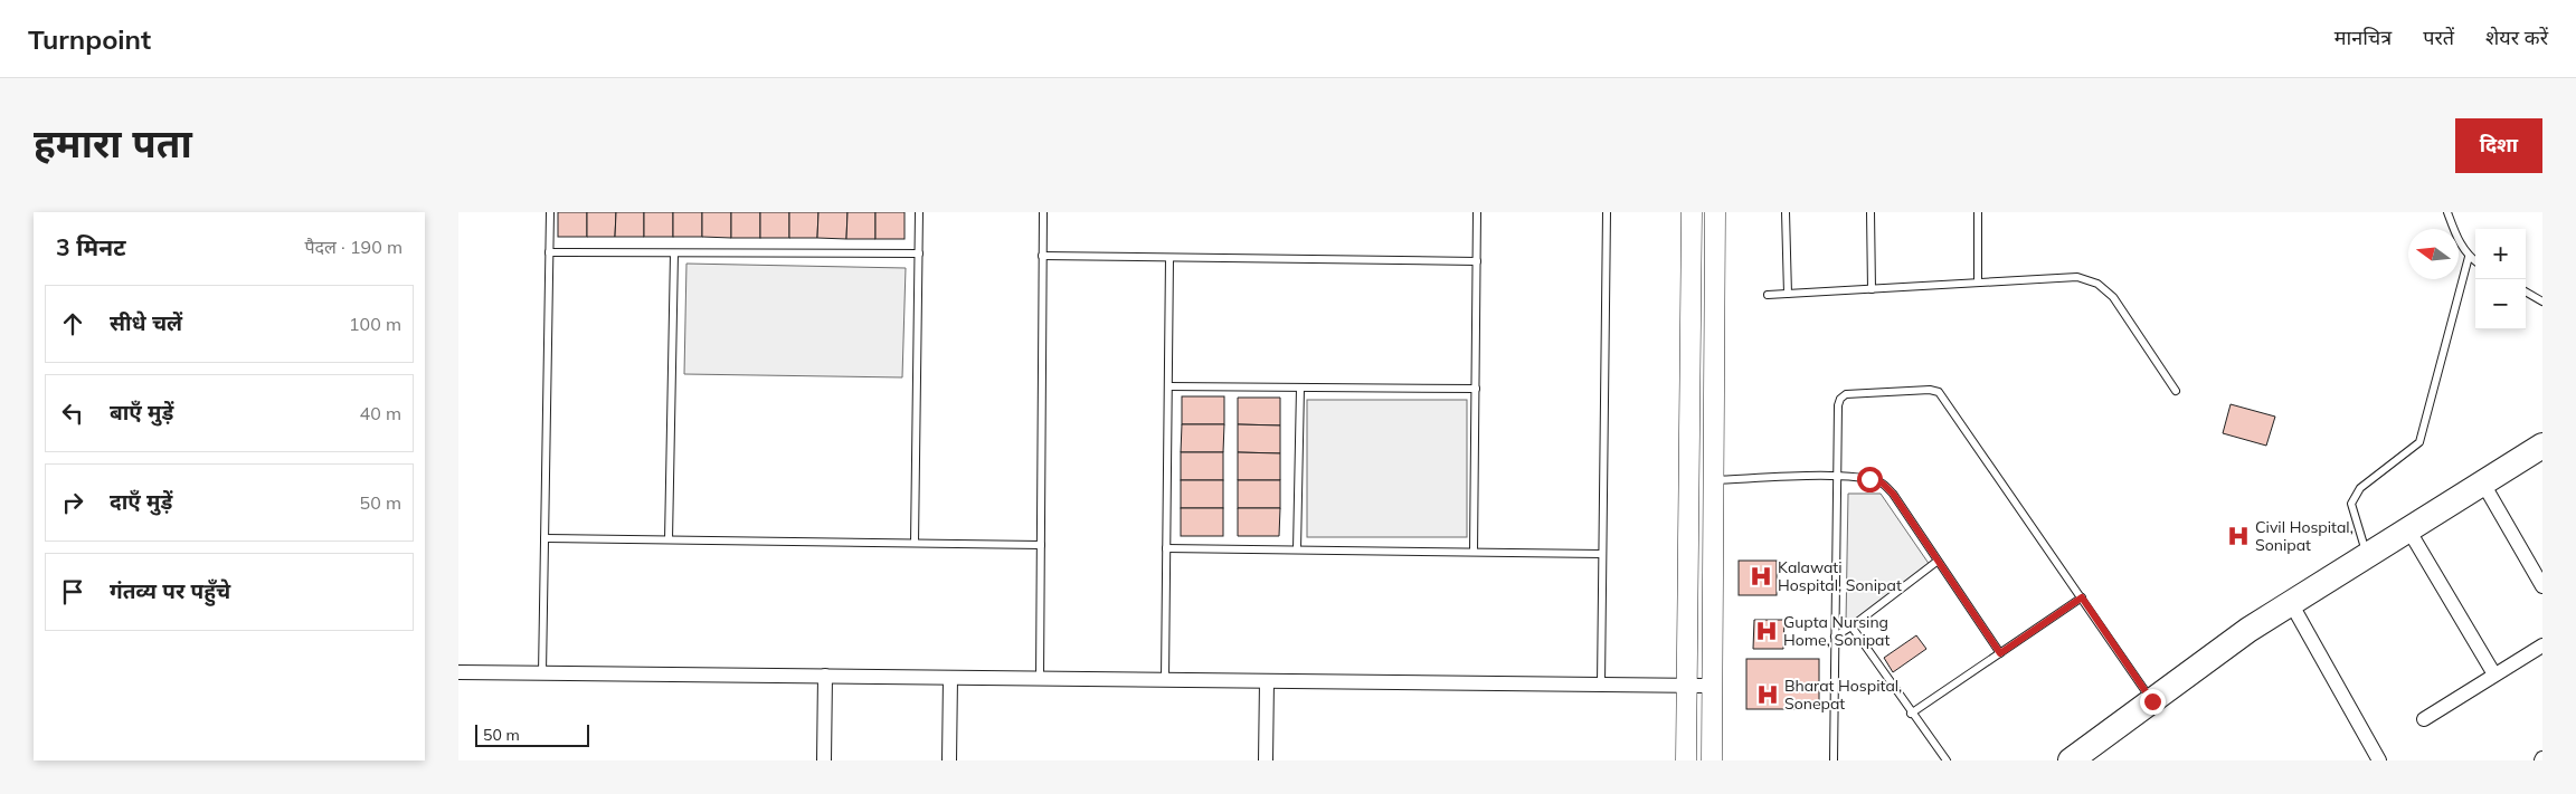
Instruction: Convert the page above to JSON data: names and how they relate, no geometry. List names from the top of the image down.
{
  "places": {
    "hospital": [
      "Civil Hospital, Sonipat",
      "Kalawati Hospital, Sonipat",
      "Gupta Nursing Home, Sonipat",
      "Bharat Hospital, Sonepat"
    ]
  },
  "scale_bar": "50 m",
  "north": "left",
  "page": {
    "header": "Turnpoint",
    "nav": ["मानचित्र", "परतें", "शेयर करें"],
    "title": "हमारा पता",
    "buttons": "दिशा",
    "heading": ["3 मिनट", "पैदल · 190 m"],
    "map_buttons": ["+", "−"],
    "list": [
      ["सीधे चलें", "100 m"],
      ["बाएँ मुड़ें", "40 m"],
      ["दाएँ मुड़ें", "50 m"],
      "गंतव्य पर पहुँचे"
    ],
    "scale": "50 m"
  }
}
